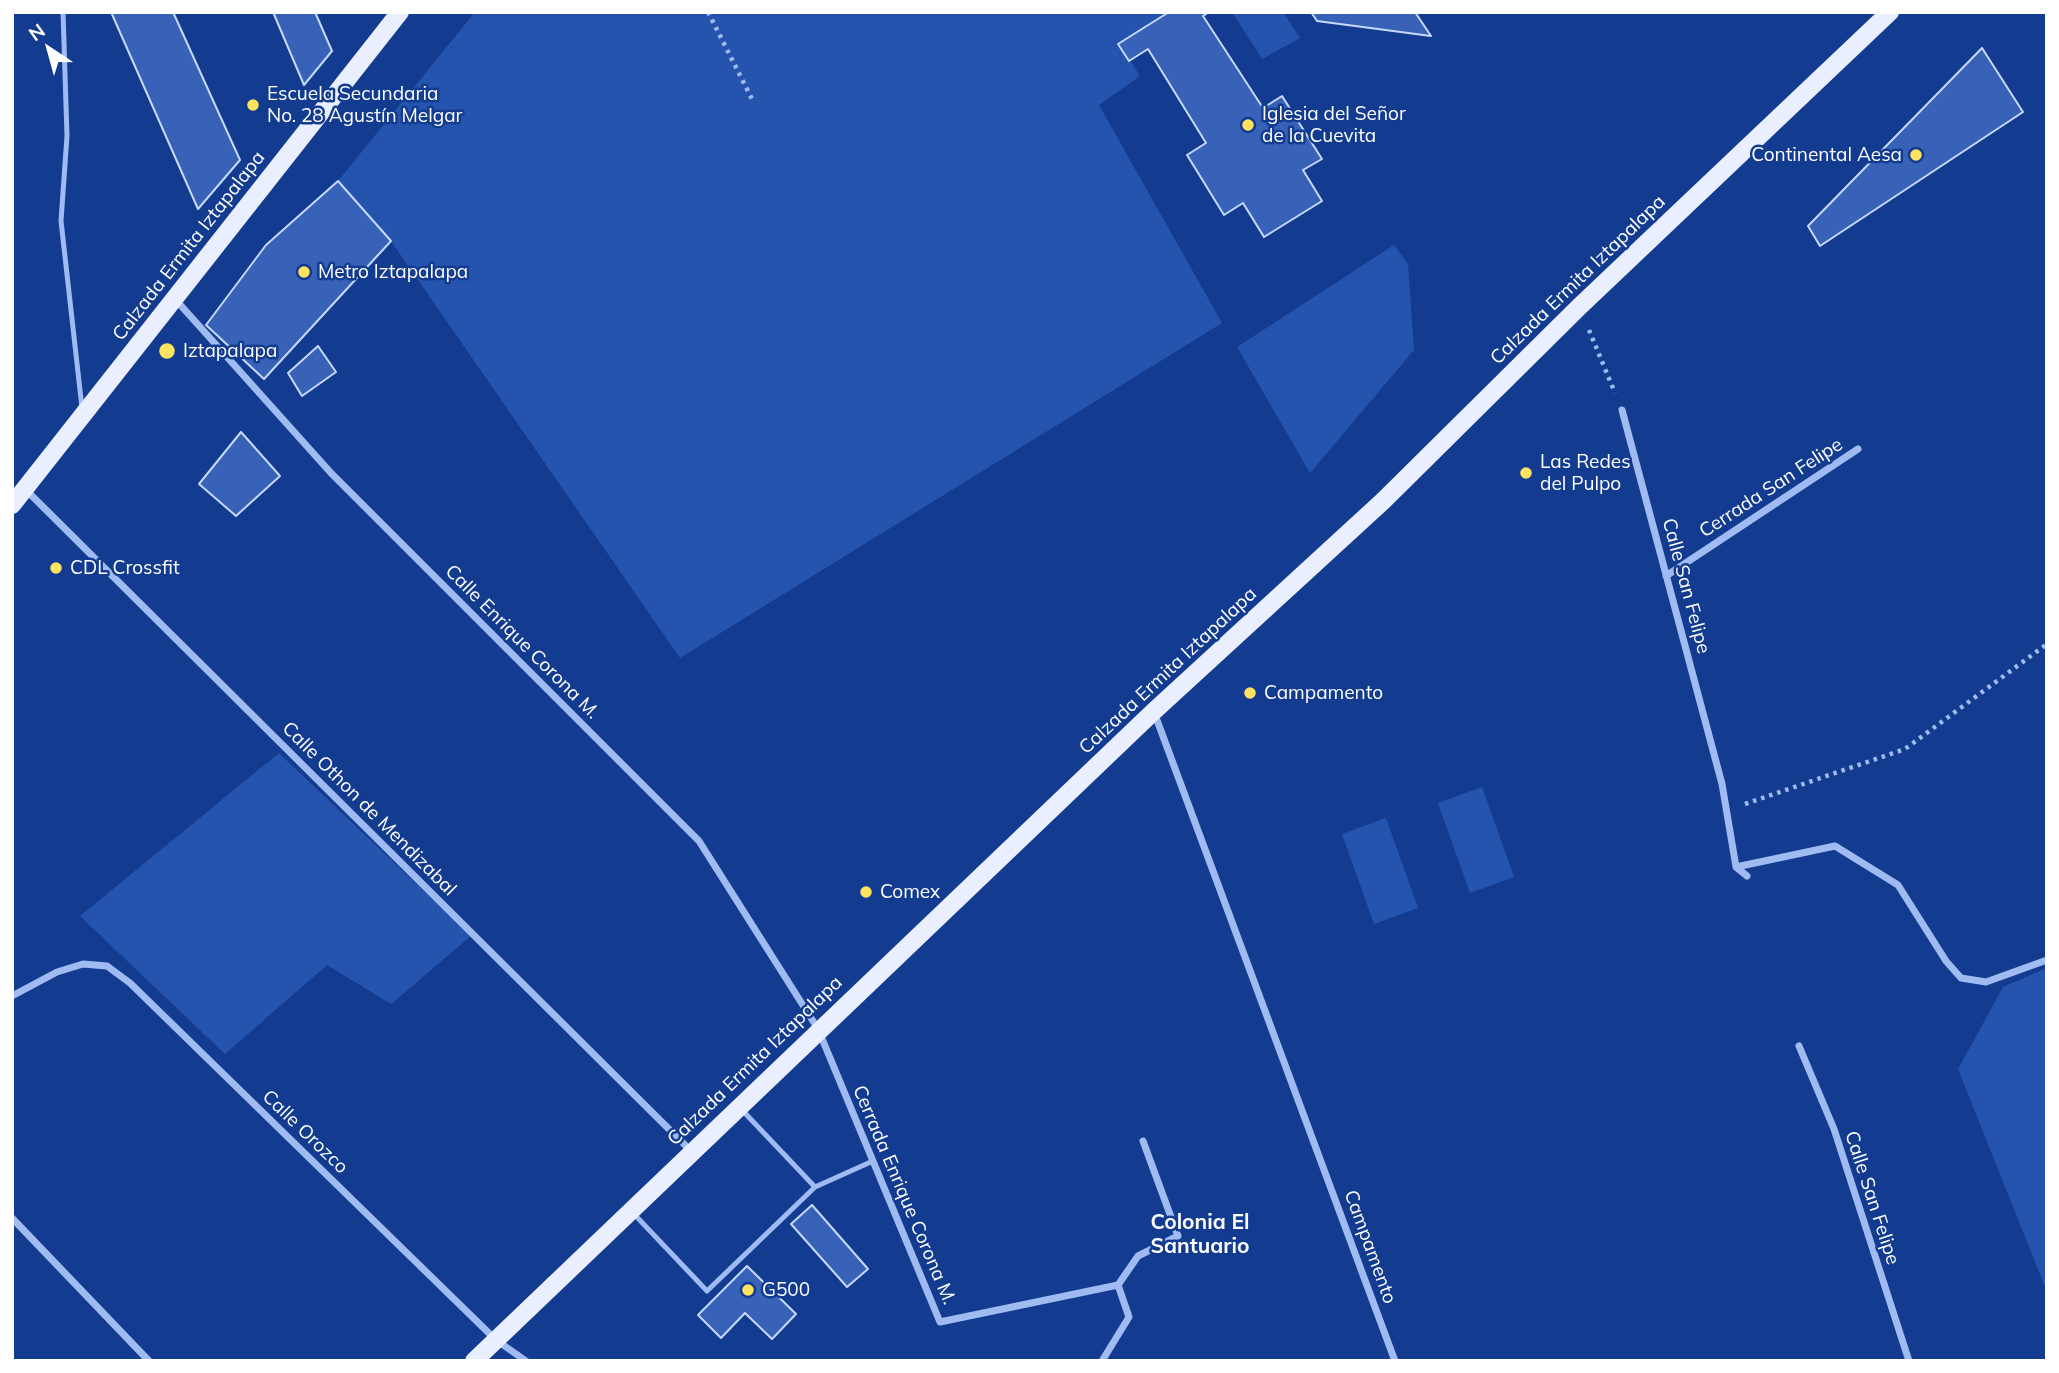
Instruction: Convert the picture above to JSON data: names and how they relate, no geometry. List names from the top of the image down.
{
  "streets": {
    "main road": ["Calzada Ermita Iztapalapa"],
    "street": [
      "Cerrada San Felipe",
      "Calle San Felipe",
      "Calle Enrique Corona M.",
      "Calle Othon de Mendizabal",
      "Calle Orozco",
      "Cerrada Enrique Corona M.",
      "Campamento"
    ]
  },
  "crossings": [
    ["Calzada Ermita Iztapalapa", "Calle Enrique Corona M."],
    ["Calzada Ermita Iztapalapa", "Calle Othon de Mendizabal"],
    ["Calzada Ermita Iztapalapa", "Calle Orozco"],
    ["Calzada Ermita Iztapalapa", "Cerrada Enrique Corona M."],
    ["Calzada Ermita Iztapalapa", "Campamento"],
    ["Cerrada San Felipe", "Calle San Felipe"],
    ["Calle Enrique Corona M.", "Cerrada Enrique Corona M."]
  ],
  "districts": ["Colonia El Santuario"],
  "places": [
    "Escuela Secundaria No. 28 Agustín Melgar",
    "Iglesia del Señor de la Cuevita",
    "Continental Aesa",
    "Metro Iztapalapa",
    "Iztapalapa",
    "Las Redes del Pulpo",
    "CDL Crossfit",
    "Campamento",
    "Comex",
    "G500"
  ],
  "north": "top left"
}
